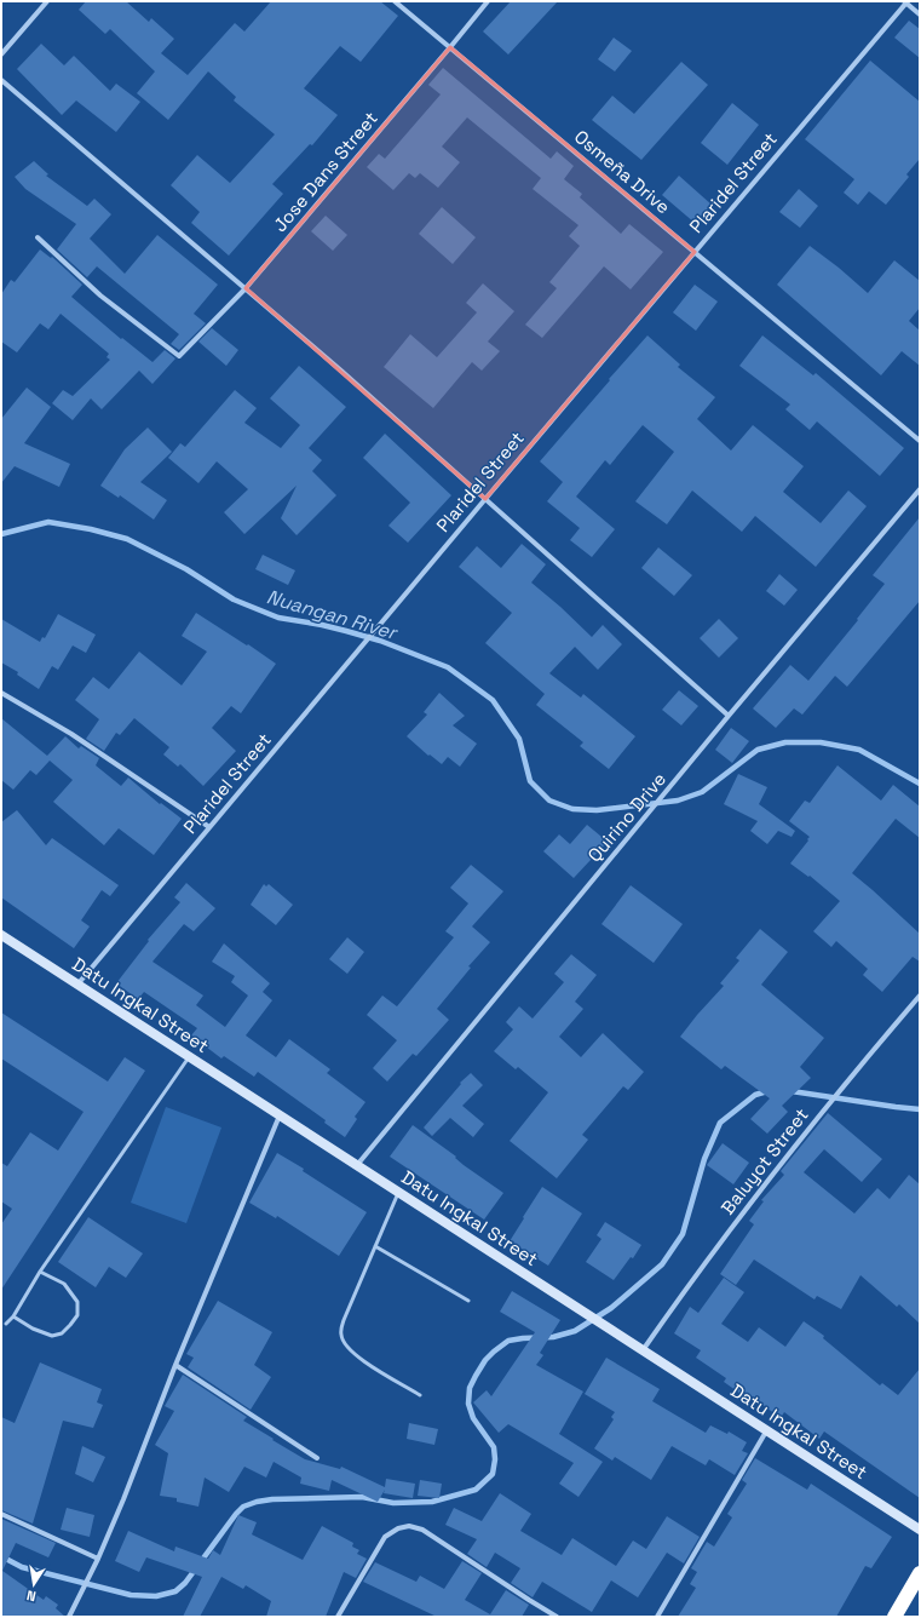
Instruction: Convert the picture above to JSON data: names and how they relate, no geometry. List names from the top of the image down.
{
  "streets": {
    "street": [
      "Jose Dans Street",
      "Osmeña Drive",
      "Plaridel Street",
      "Quirino Drive",
      "Datu Ingkal Street",
      "Baluyot Street"
    ]
  },
  "crossings": [
    ["Jose Dans Street", "Osmeña Drive"],
    ["Osmeña Drive", "Plaridel Street"],
    ["Plaridel Street", "Datu Ingkal Street"],
    ["Quirino Drive", "Datu Ingkal Street"],
    ["Datu Ingkal Street", "Baluyot Street"]
  ],
  "water": ["Nuangan River"],
  "north": "bottom"
}
